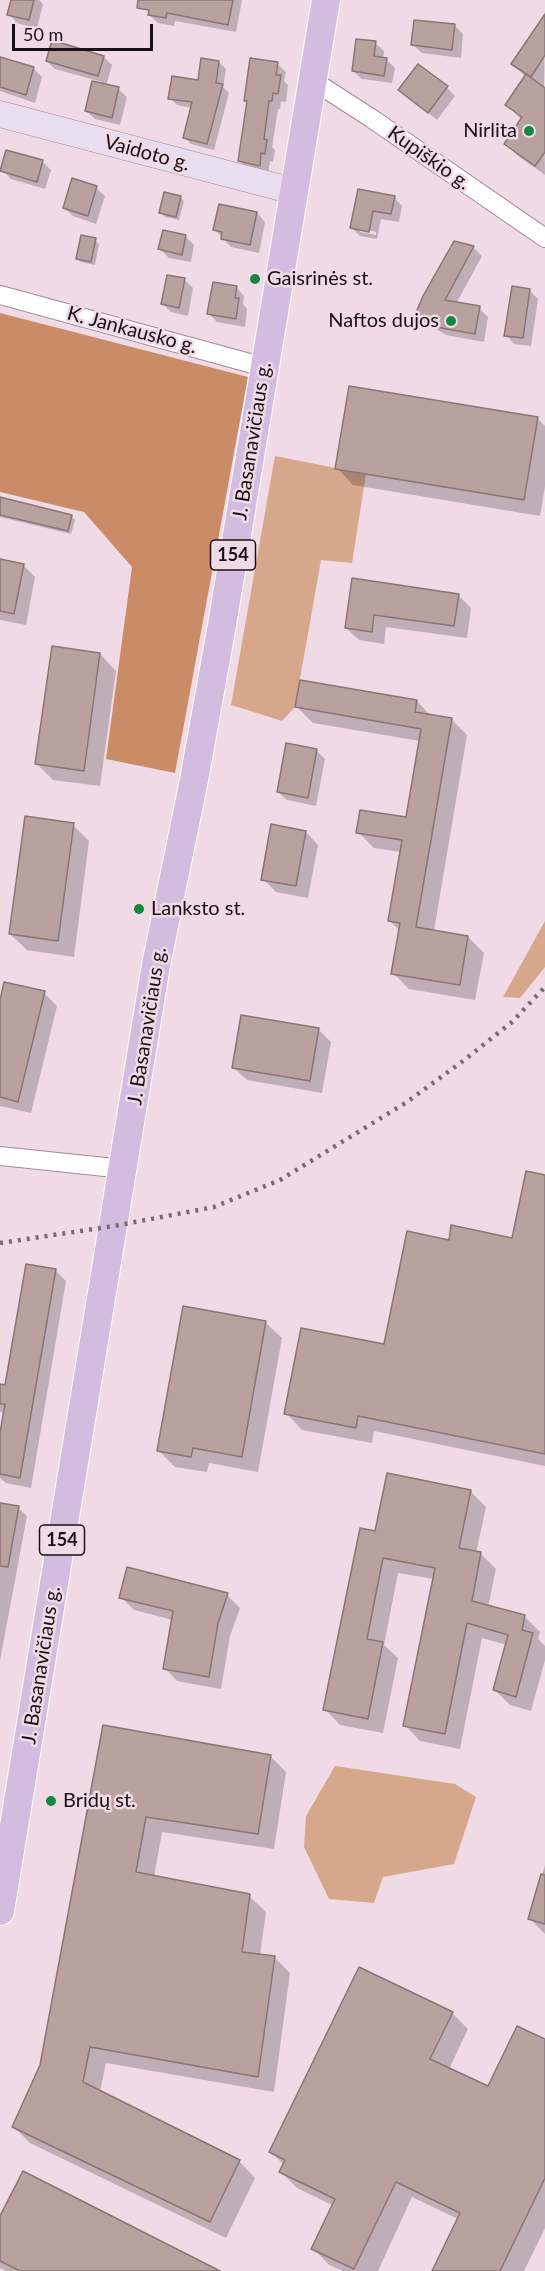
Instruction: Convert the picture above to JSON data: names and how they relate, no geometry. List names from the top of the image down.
{
  "streets": {
    "main road": ["Vaidoto g.", "J. Basanavičiaus g.", "154"],
    "street": ["Kupiškio g.", "K. Jankausko g."]
  },
  "crossings": [
    ["Vaidoto g.", "J. Basanavičiaus g."],
    ["Kupiškio g.", "J. Basanavičiaus g."],
    ["K. Jankausko g.", "J. Basanavičiaus g."]
  ],
  "places": [
    "Nirlita",
    "Gaisrinės st.",
    "Naftos dujos",
    "Lanksto st.",
    "Bridų st."
  ],
  "scale_bar": "50 m"
}
